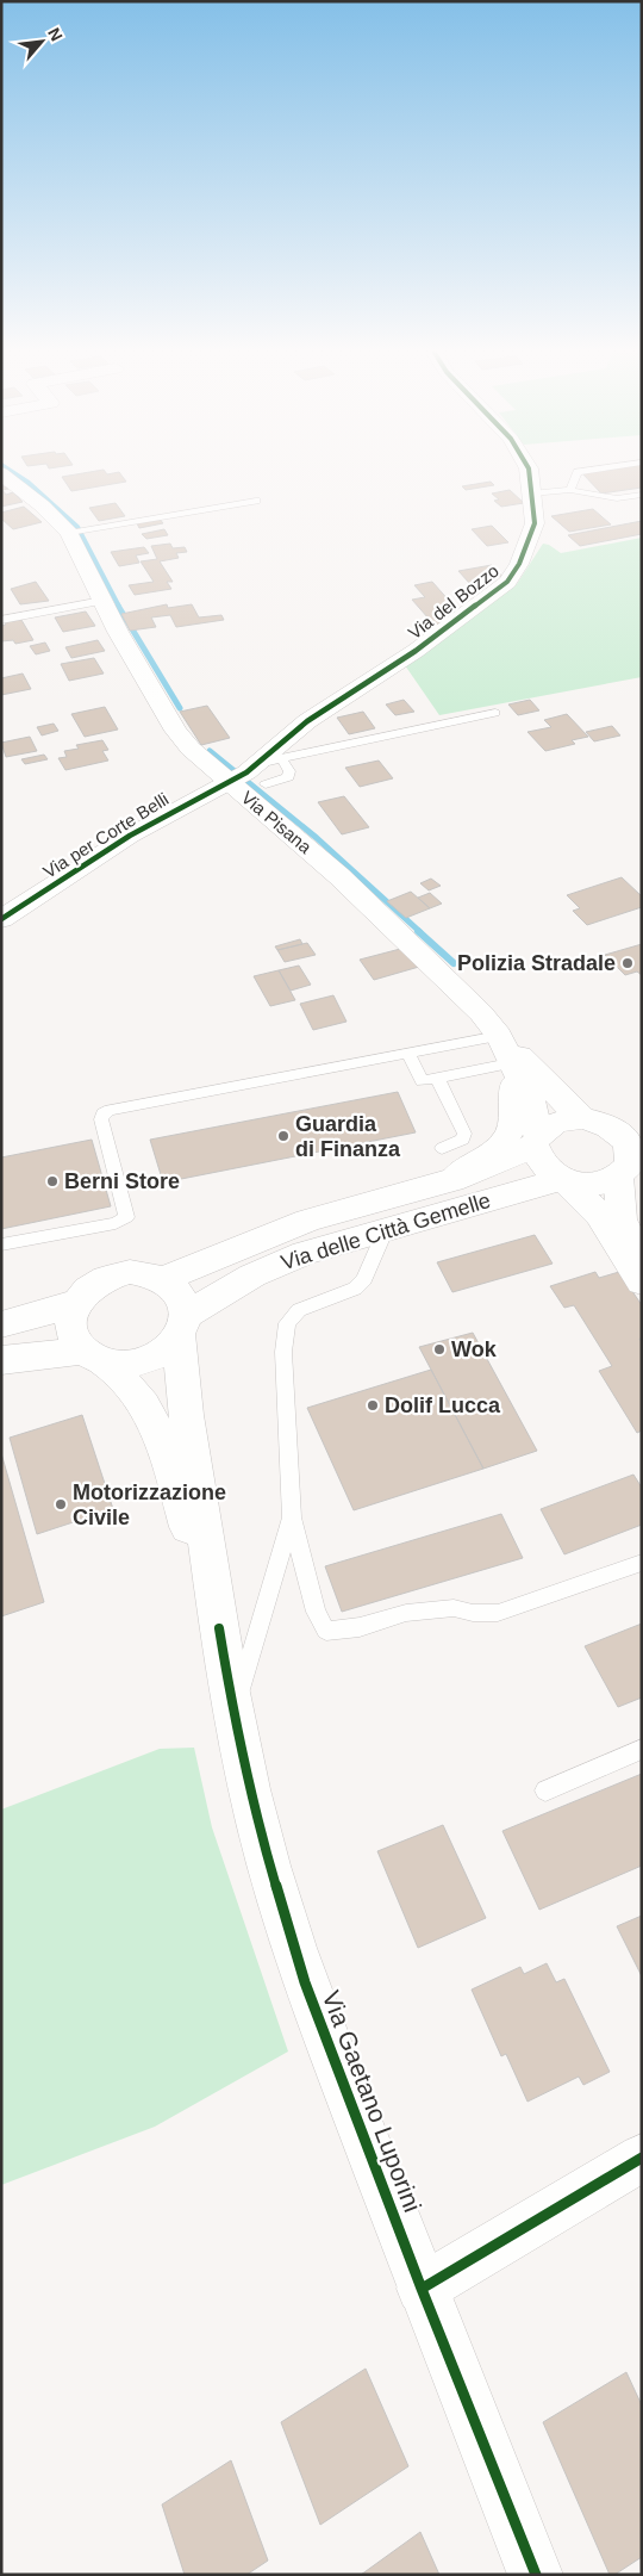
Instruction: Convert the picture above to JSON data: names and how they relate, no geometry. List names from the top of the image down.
{
  "streets": {
    "main road": [
      "Via del Bozzo",
      "Via Pisana",
      "Via per Corte Belli",
      "Via delle Città Gemelle",
      "Via Gaetano Luporini"
    ]
  },
  "crossings": [
    ["Via del Bozzo", "Via Pisana"],
    ["Via del Bozzo", "Via per Corte Belli"],
    ["Via Pisana", "Via per Corte Belli"],
    ["Via Pisana", "Via delle Città Gemelle"],
    ["Via delle Città Gemelle", "Via Gaetano Luporini"]
  ],
  "places": [
    "Polizia Stradale",
    "Guardia di Finanza",
    "Berni Store",
    "Wok",
    "Dolif Lucca",
    "Motorizzazione Civile"
  ],
  "north": "top right"
}
